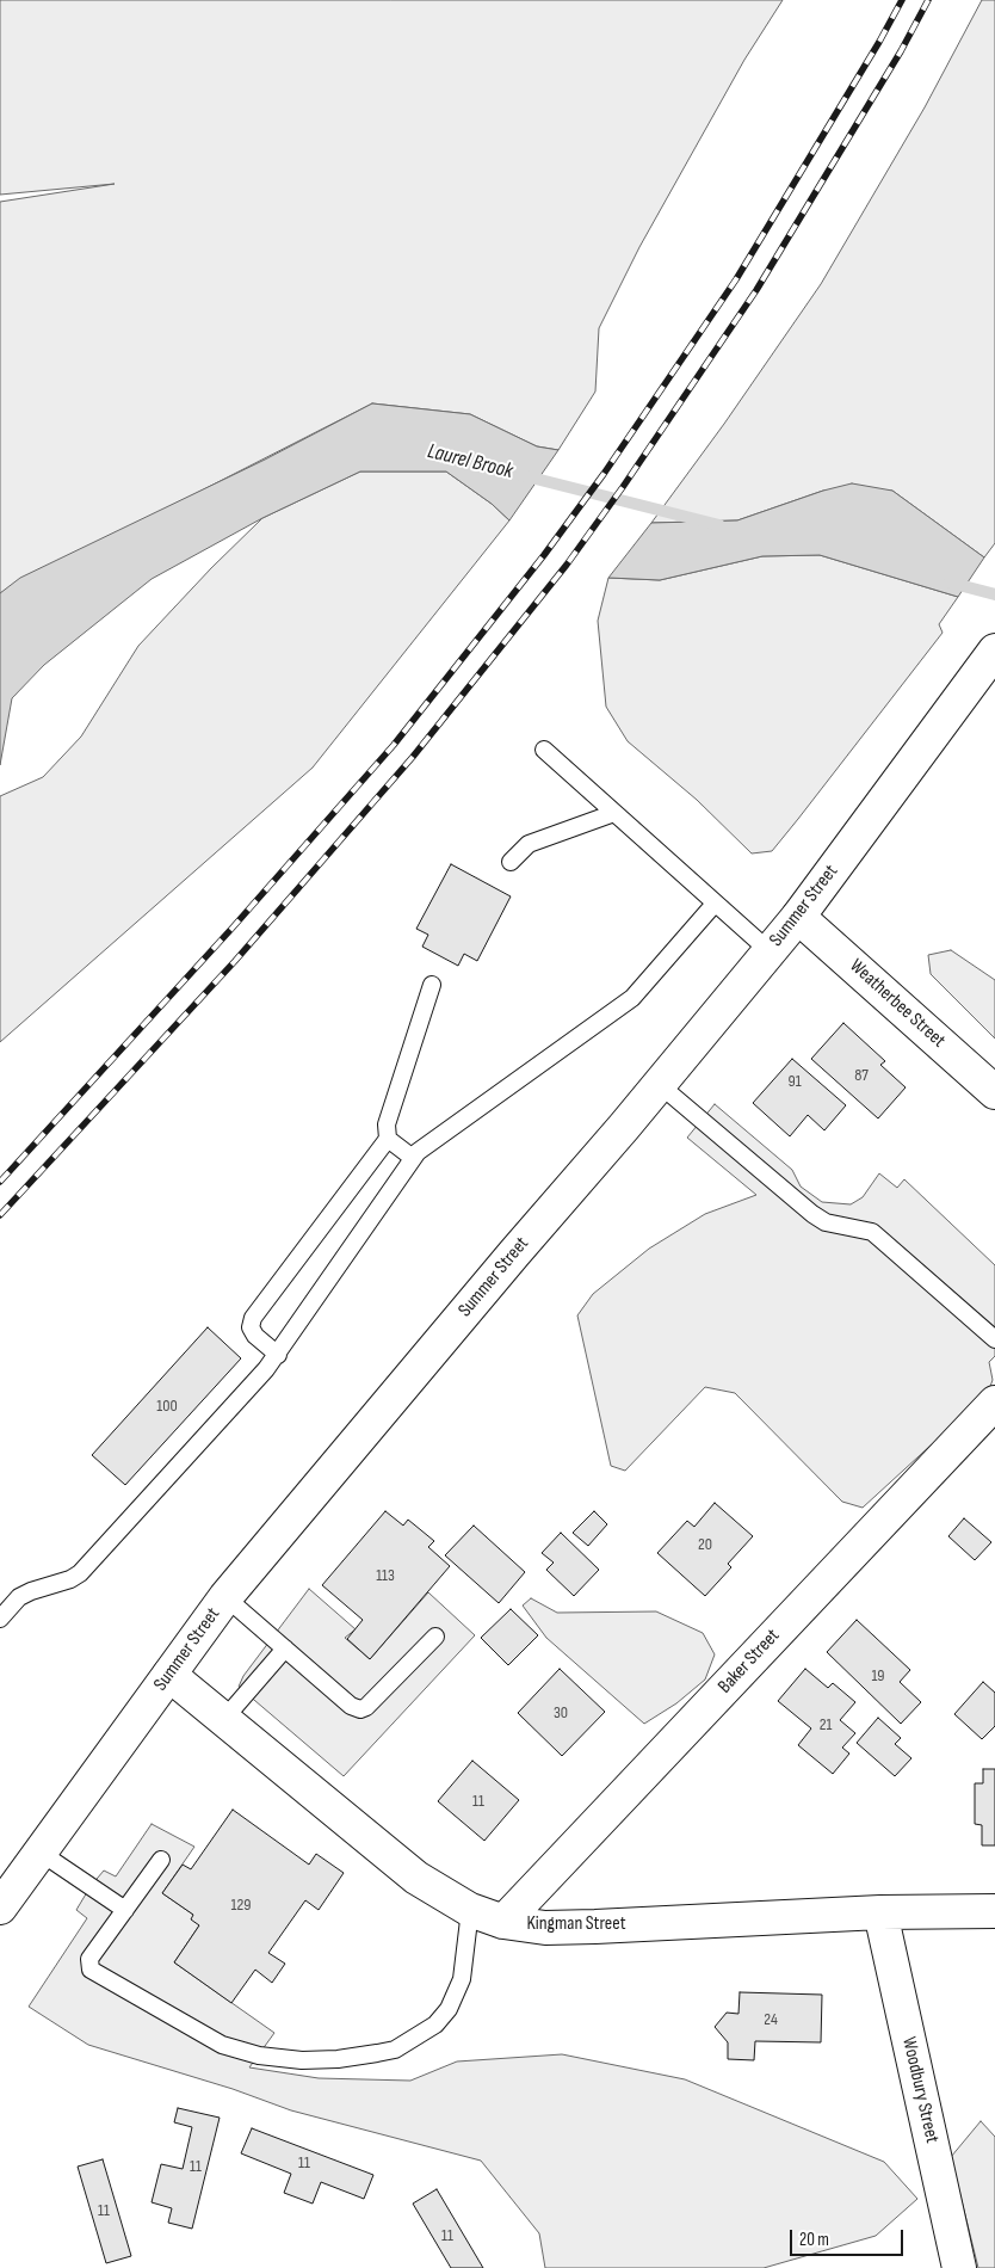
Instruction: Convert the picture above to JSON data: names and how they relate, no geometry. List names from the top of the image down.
{
  "streets": {
    "street": [
      "Summer Street",
      "Weatherbee Street",
      "Baker Street",
      "Kingman Street",
      "Woodbury Street"
    ]
  },
  "crossings": [
    ["Summer Street", "Weatherbee Street"],
    ["Summer Street", "Kingman Street"],
    ["Baker Street", "Kingman Street"],
    ["Kingman Street", "Woodbury Street"]
  ],
  "water": ["Laurel Brook"],
  "house_numbers": [
    "87",
    "91",
    "100",
    "20",
    "113",
    "19",
    "30",
    "21",
    "11",
    "129",
    "24",
    "11",
    "11",
    "11",
    "11"
  ],
  "scale_bar": "20 m"
}
